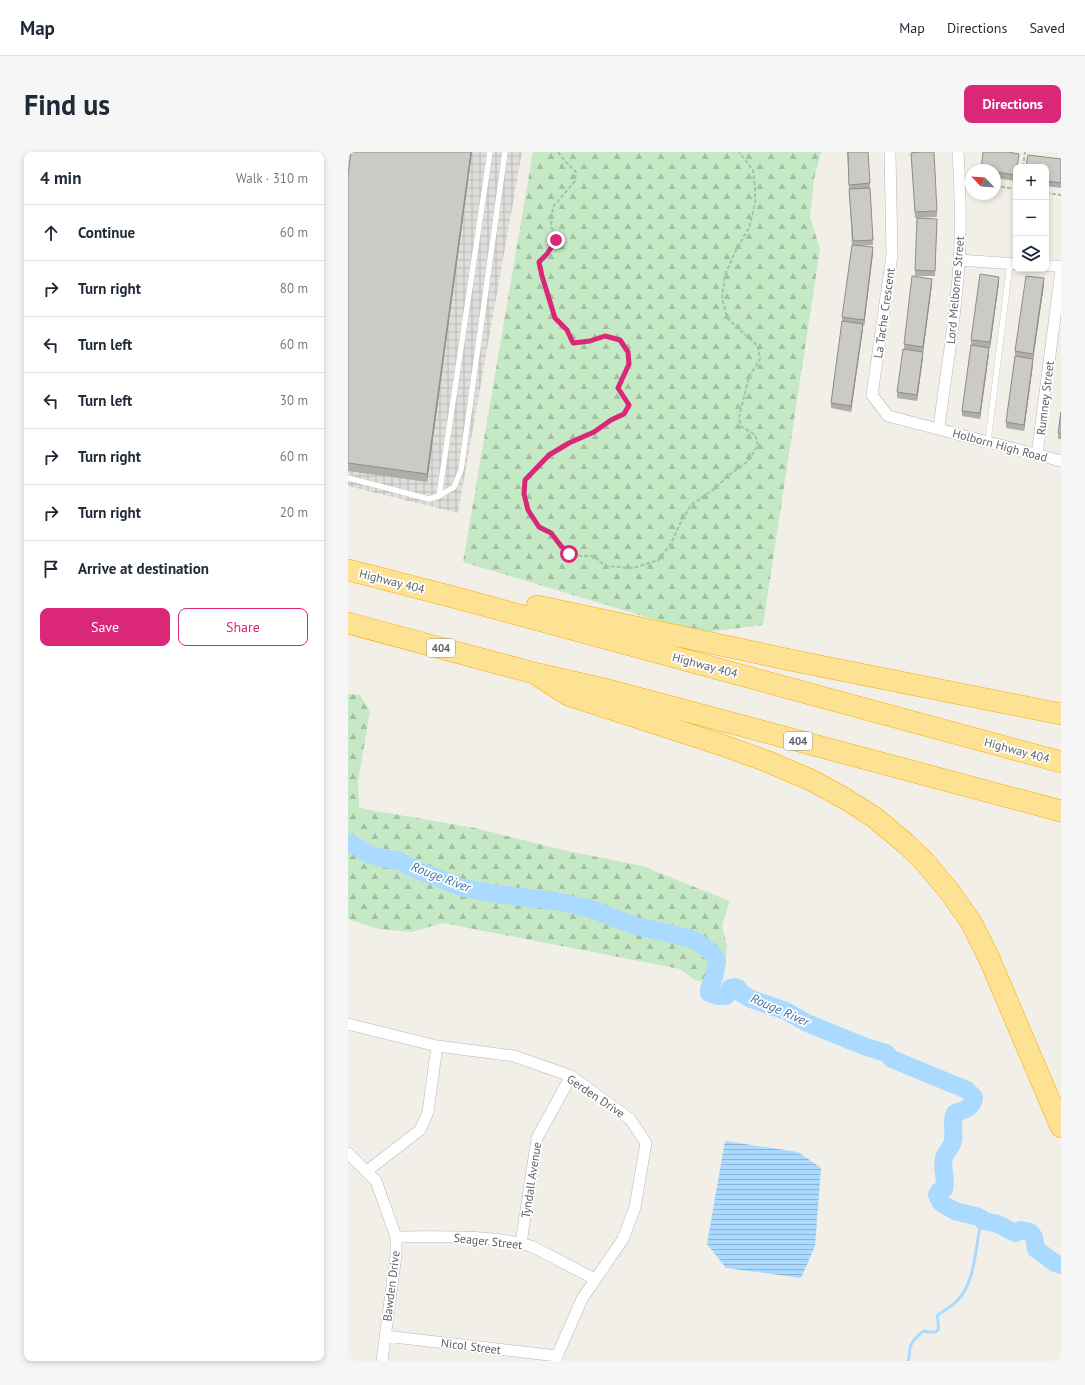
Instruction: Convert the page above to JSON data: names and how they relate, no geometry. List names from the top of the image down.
{
  "streets": {
    "highway": ["Highway 404", "404"],
    "street": [
      "Lord Melborne Street",
      "La Tache Crescent",
      "Rumney Street",
      "Holborn High Road",
      "Gerden Drive",
      "Tyndall Avenue",
      "Seager Street",
      "Bawden Drive",
      "Nicol Street"
    ]
  },
  "crossings": [
    ["Lord Melborne Street", "La Tache Crescent"],
    ["Lord Melborne Street", "Holborn High Road"],
    ["La Tache Crescent", "Holborn High Road"],
    ["Rumney Street", "Holborn High Road"],
    ["Gerden Drive", "Tyndall Avenue"],
    ["Gerden Drive", "Seager Street"],
    ["Gerden Drive", "Nicol Street"],
    ["Tyndall Avenue", "Seager Street"],
    ["Seager Street", "Bawden Drive"],
    ["Bawden Drive", "Nicol Street"]
  ],
  "water": ["Rouge River"],
  "north": "top left",
  "page": {
    "header": "Map",
    "nav": ["Map", "Directions", "Saved"],
    "buttons": [
      "Directions",
      ["Save", "Share"]
    ],
    "title": "Find us",
    "heading": ["4 min", "Walk · 310 m"],
    "map_buttons": ["+", "−"],
    "list": [
      ["Continue", "60 m"],
      ["Turn right", "80 m"],
      ["Turn left", "60 m"],
      ["Turn left", "30 m"],
      ["Turn right", "60 m"],
      ["Turn right", "20 m"],
      "Arrive at destination"
    ]
  }
}
